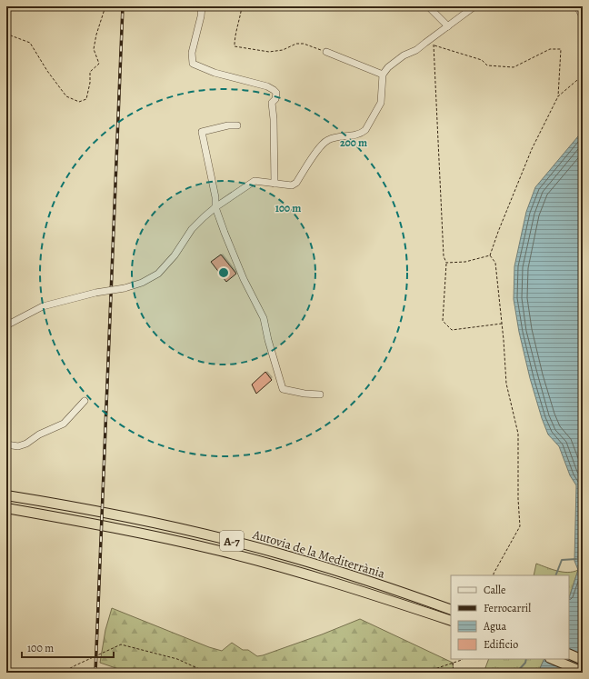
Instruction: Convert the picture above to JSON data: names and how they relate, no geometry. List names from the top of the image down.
{
  "streets": {
    "highway": ["A-7", "Autovia de la Mediterrània"]
  },
  "legend": [
    "Calle",
    "Ferrocarril",
    "Agua",
    "Edificio"
  ],
  "scale_bar": "100 m",
  "rings": ["200 m", "100 m"]
}
